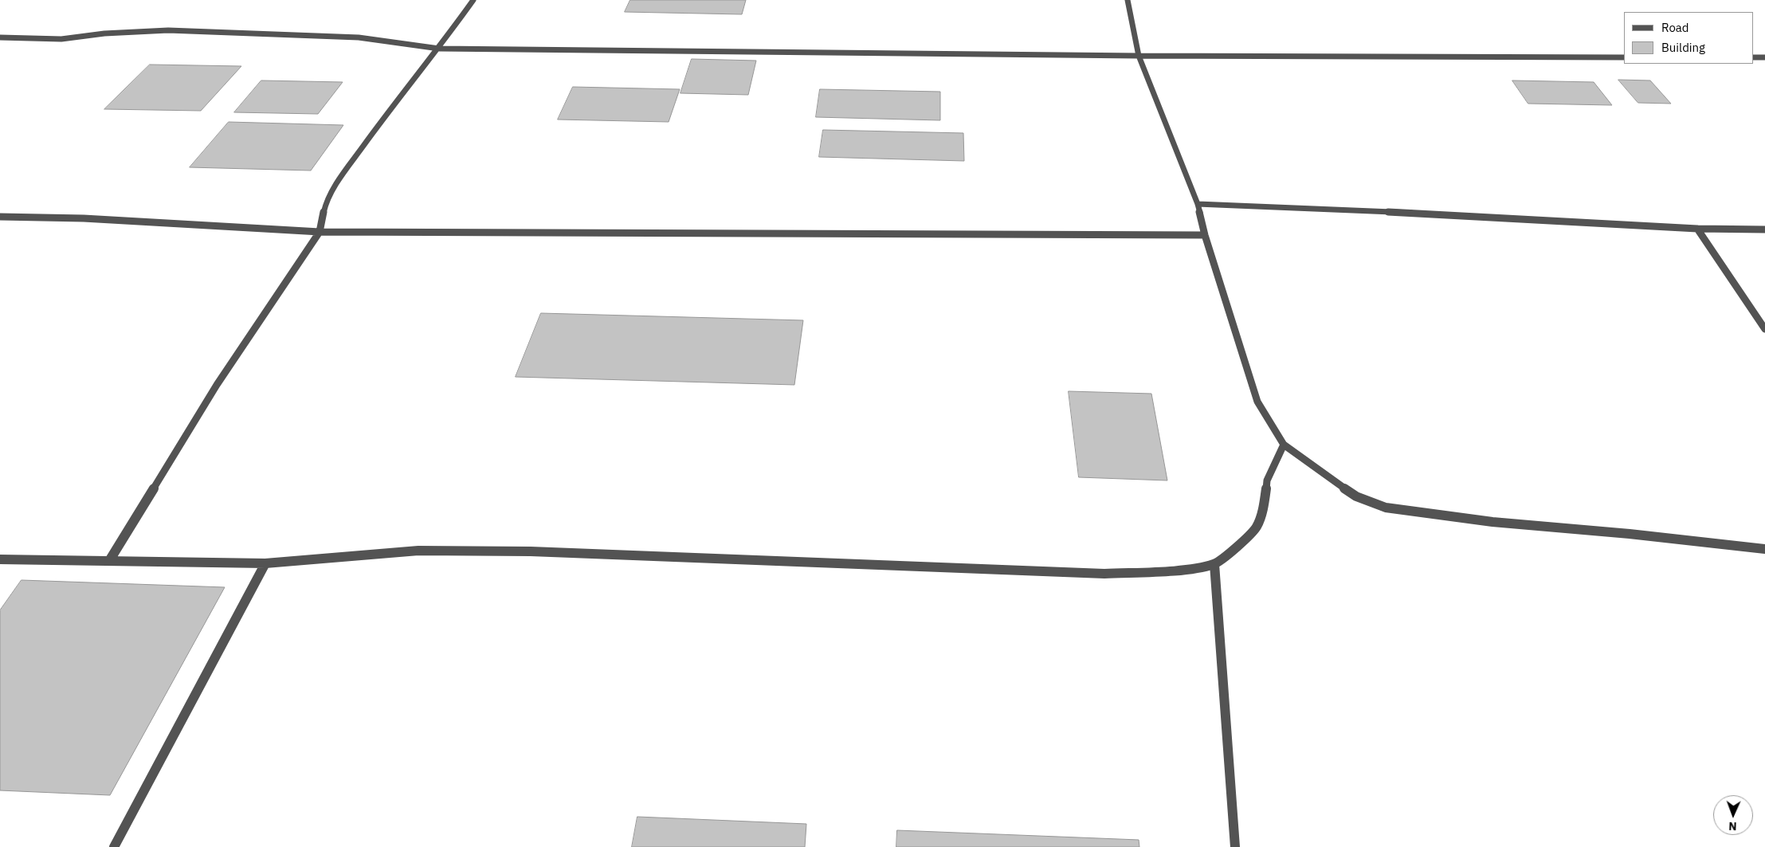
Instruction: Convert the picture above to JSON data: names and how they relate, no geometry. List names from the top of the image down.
{
  "legend": ["Road", "Building"],
  "north": "bottom"
}
